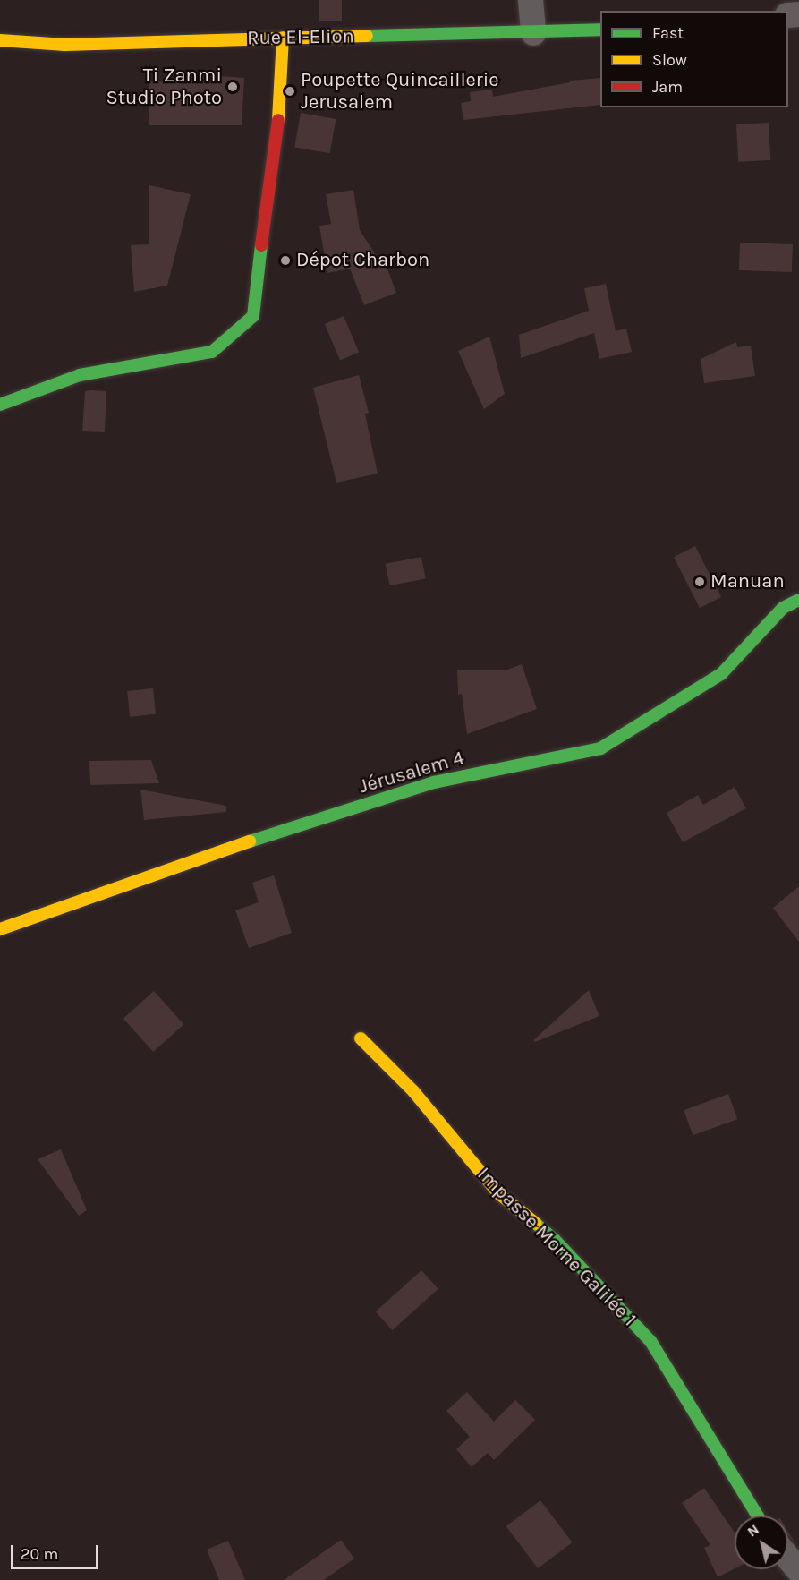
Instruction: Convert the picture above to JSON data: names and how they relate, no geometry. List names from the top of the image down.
{
  "streets": {
    "street": ["Rue El-Elion", "Jérusalem 4", "Impasse Morne Galilée 1"]
  },
  "places": [
    "Ti Zanmi Studio Photo",
    "Poupette Quincaillerie Jerusalem",
    "Dépot Charbon",
    "Manuan"
  ],
  "legend": ["Fast", "Slow", "Jam"],
  "scale_bar": "20 m",
  "north": "top left"
}
